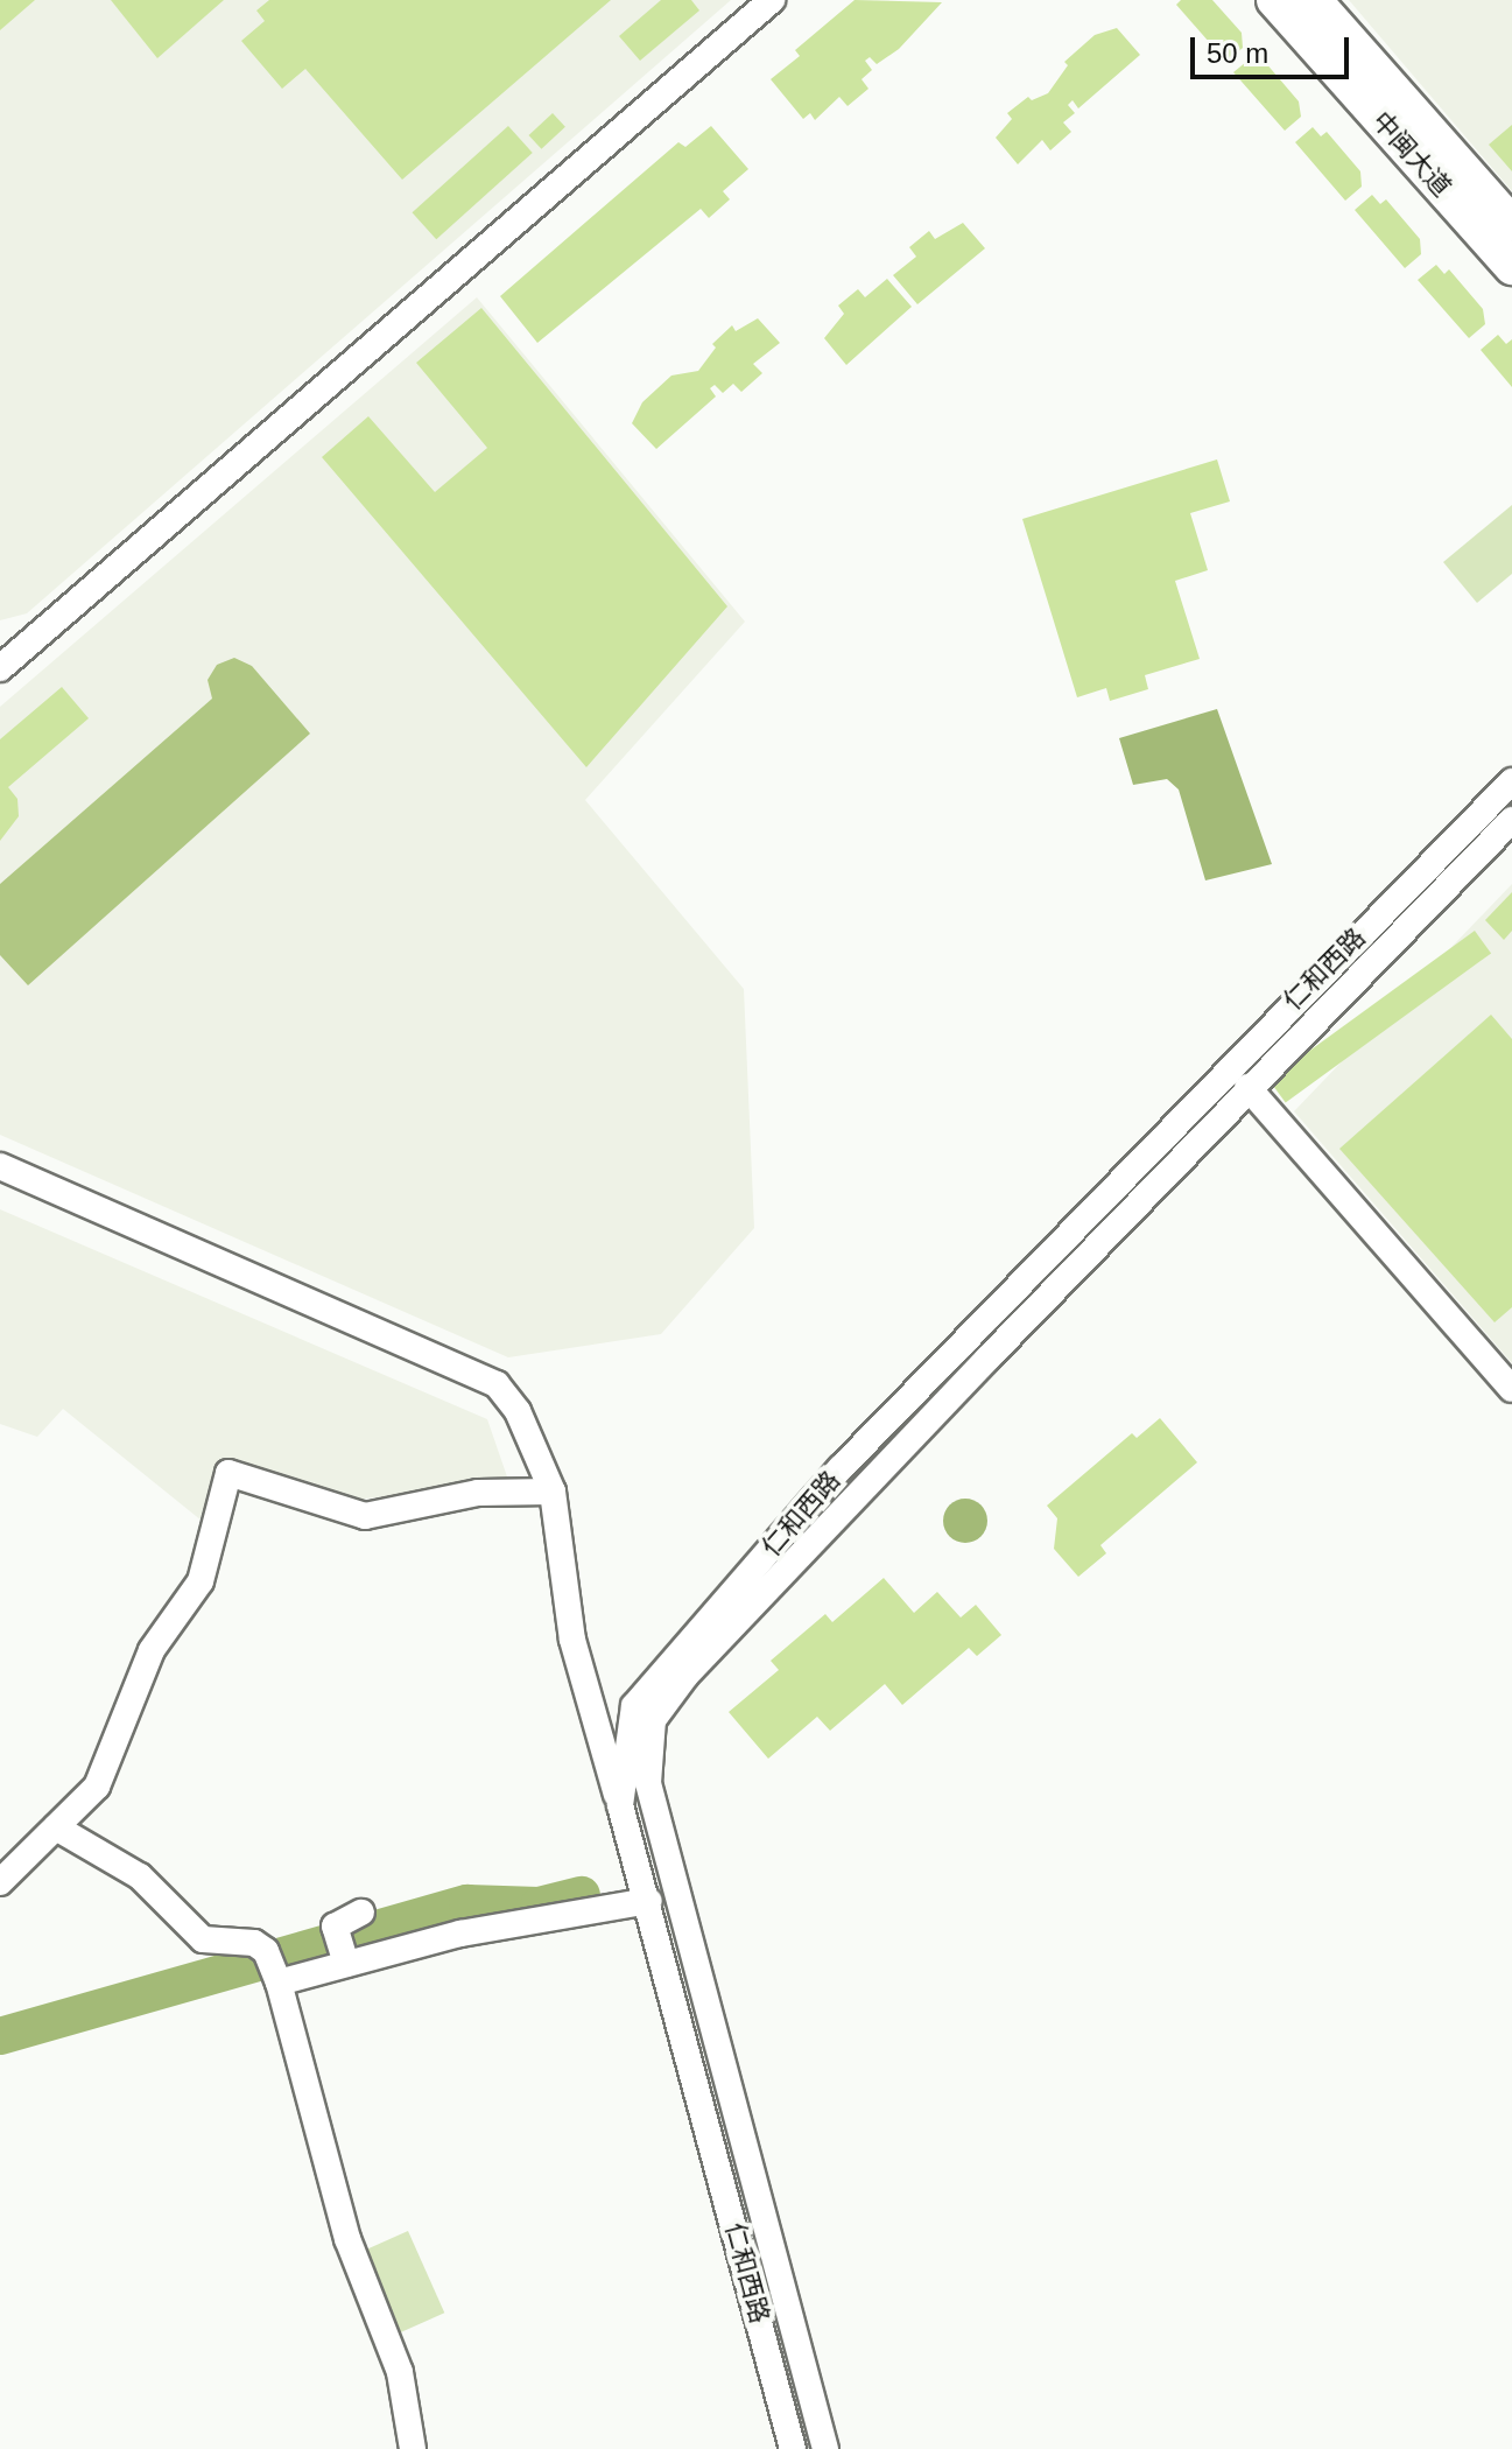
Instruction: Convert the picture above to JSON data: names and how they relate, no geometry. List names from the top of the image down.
{
  "streets": {
    "main road": ["中闽大道"],
    "street": ["仁和西路"]
  },
  "scale_bar": "50 m"
}
